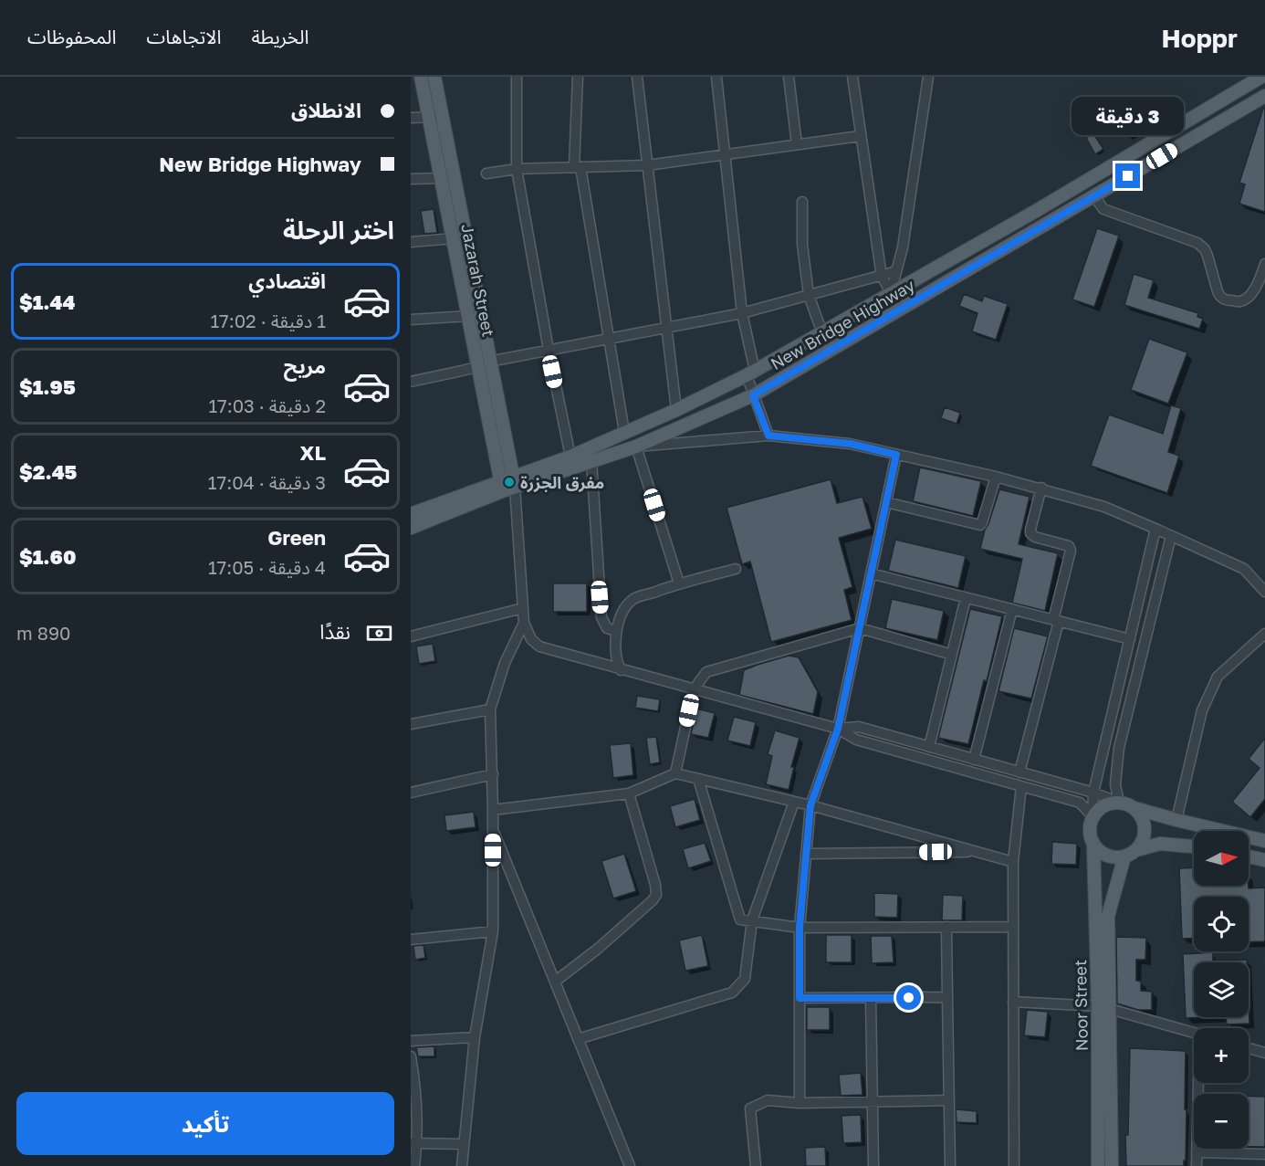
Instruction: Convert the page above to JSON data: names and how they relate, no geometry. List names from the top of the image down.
{
  "streets": {
    "main road": ["Jazarah Street", "New Bridge Highway", "Noor Street"]
  },
  "crossings": [
    ["Jazarah Street", "New Bridge Highway"]
  ],
  "places": ["مفرق الجزرة"],
  "north": "right",
  "page": {
    "header": "Hoppr",
    "nav": ["الخريطة", "الاتجاهات", "المحفوظات"],
    "banner": ["الانطلاق", "New Bridge Highway"],
    "bubble": "3 دقيقة",
    "heading": "اختر الرحلة",
    "list": [
      {
        "name": "اقتصادي",
        "note": "1 دقيقة · 17:02",
        "value": "$1.44"
      },
      {
        "name": "مريح",
        "note": "2 دقيقة · 17:03",
        "value": "$1.95"
      },
      {
        "name": "XL",
        "note": "3 دقيقة · 17:04",
        "value": "$2.45"
      },
      {
        "name": "Green",
        "note": "4 دقيقة · 17:05",
        "value": "$1.60"
      }
    ],
    "pay": ["نقدًا", "890 m"],
    "map_buttons": ["+", "−"],
    "buttons": "تأكيد"
  }
}
